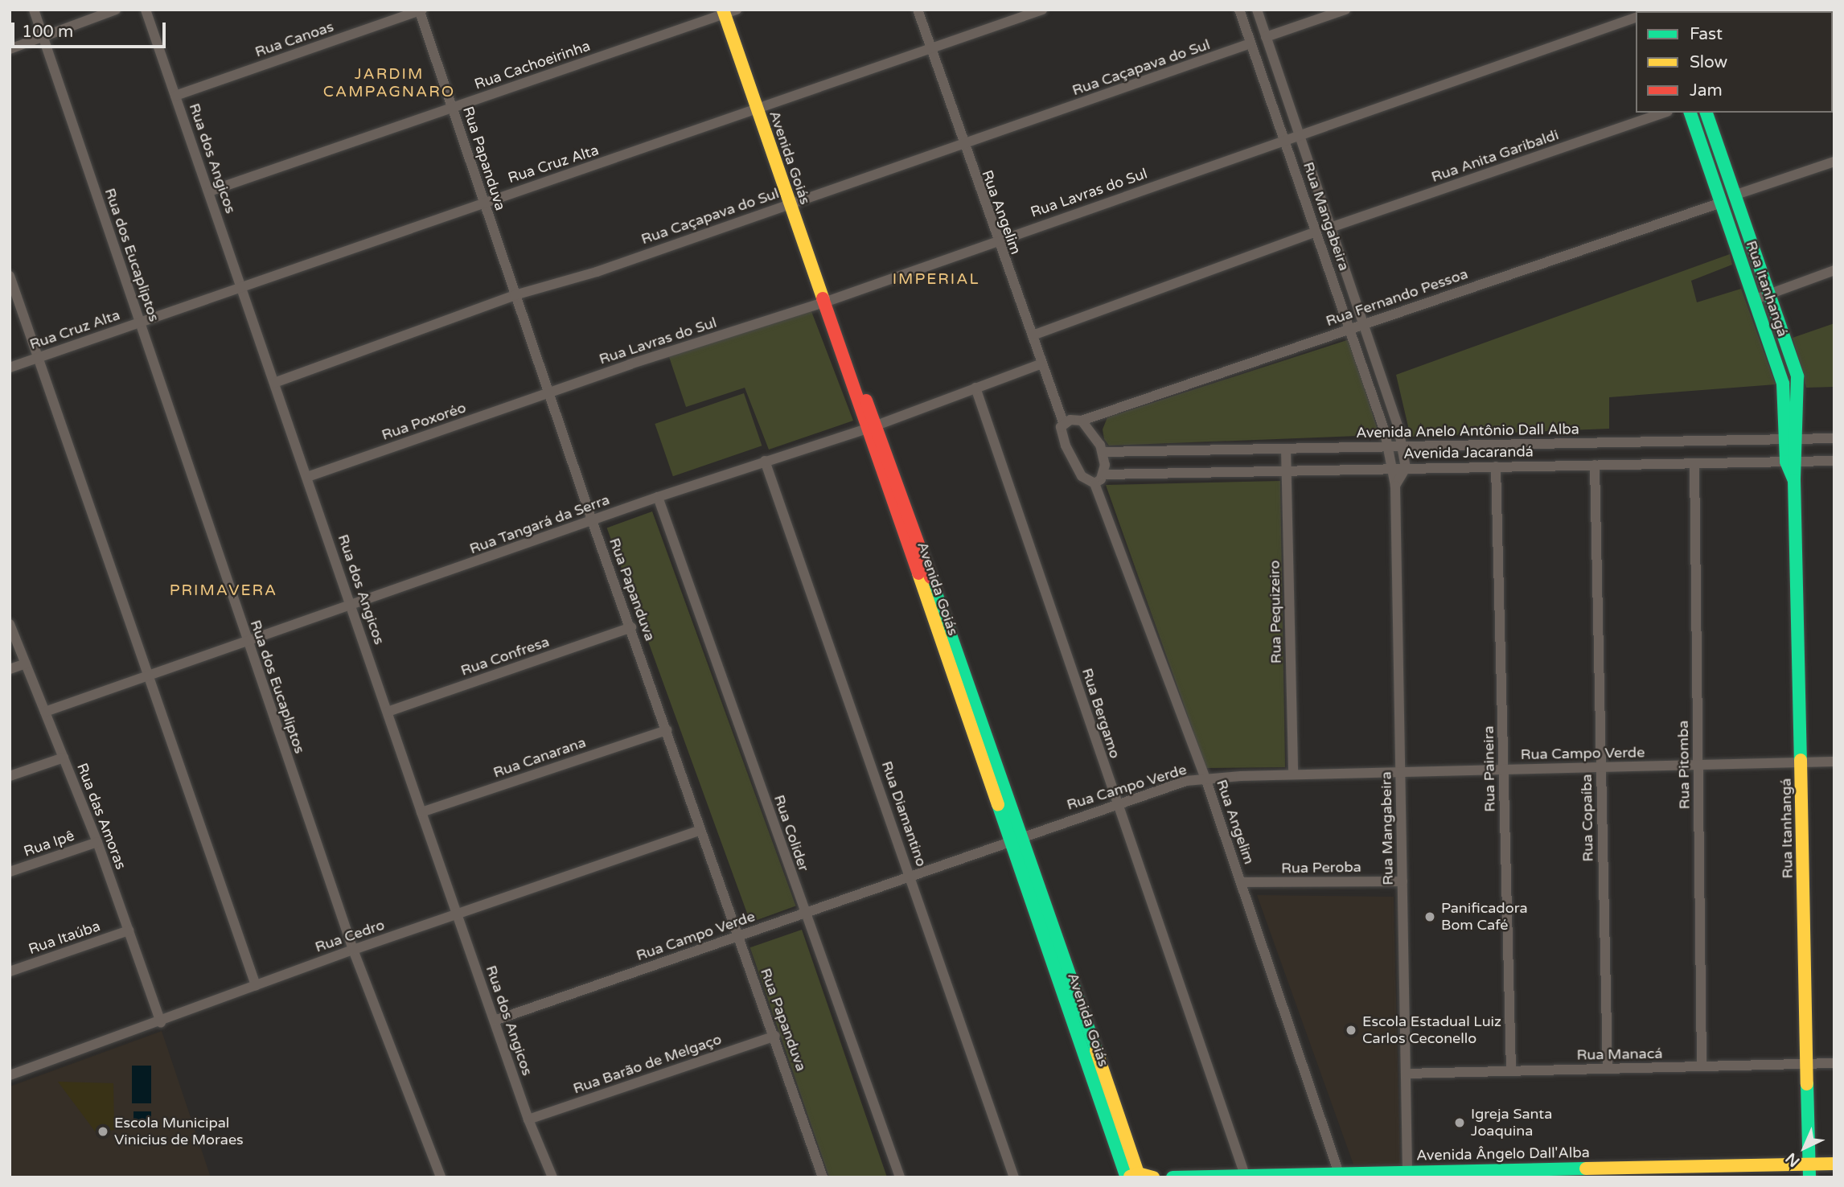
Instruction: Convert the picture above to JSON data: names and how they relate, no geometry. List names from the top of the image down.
{
  "streets": {
    "street": [
      "Rua Canoas",
      "Rua Cachoeirinha",
      "Rua Caçapava do Sul",
      "Rua Anita Garibaldi",
      "Avenida Goiás",
      "Rua dos Angicos",
      "Rua Papanduva",
      "Rua Cruz Alta",
      "Rua Lavras do Sul",
      "Rua Angelim",
      "Rua Mangabeira",
      "Rua dos Eucapliptos",
      "Rua Itanhangá",
      "Rua Fernando Pessoa",
      "Rua Poxoréo",
      "Avenida Anelo Antônio Dall Alba",
      "Avenida Jacarandá",
      "Rua Tangará da Serra",
      "Rua Pequizeiro",
      "Rua Confresa",
      "Rua Bergamo",
      "Rua Campo Verde",
      "Rua Canarana",
      "Rua Pitomba",
      "Rua Paineira",
      "Rua Diamantino",
      "Rua das Amoras",
      "Rua Copaíba",
      "Rua Colider",
      "Rua Ipê",
      "Rua Peroba",
      "Rua Cedro",
      "Rua Itaúba",
      "Rua Manacá",
      "Rua Barão de Melgaço",
      "Avenida Ângelo Dall'Alba"
    ]
  },
  "crossings": [
    ["Rua Canoas", "Rua dos Angicos"],
    ["Rua Canoas", "Rua Papanduva"],
    ["Rua Cachoeirinha", "Avenida Goiás"],
    ["Rua Cachoeirinha", "Rua dos Angicos"],
    ["Rua Cachoeirinha", "Rua Papanduva"],
    ["Rua Caçapava do Sul", "Avenida Goiás"],
    ["Rua Caçapava do Sul", "Rua dos Angicos"],
    ["Rua Caçapava do Sul", "Rua Papanduva"],
    ["Rua Caçapava do Sul", "Rua Angelim"],
    ["Rua Caçapava do Sul", "Rua Mangabeira"],
    ["Rua Anita Garibaldi", "Rua Mangabeira"],
    ["Avenida Goiás", "Rua Cruz Alta"],
    ["Avenida Goiás", "Rua Lavras do Sul"],
    ["Avenida Goiás", "Rua Tangará da Serra"],
    ["Avenida Goiás", "Rua Campo Verde"],
    ["Rua dos Angicos", "Rua Cruz Alta"],
    ["Rua dos Angicos", "Rua Poxoréo"],
    ["Rua dos Angicos", "Rua Tangará da Serra"],
    ["Rua dos Angicos", "Rua Confresa"],
    ["Rua dos Angicos", "Rua Campo Verde"],
    ["Rua dos Angicos", "Rua Canarana"],
    ["Rua dos Angicos", "Rua Cedro"],
    ["Rua dos Angicos", "Rua Barão de Melgaço"],
    ["Rua Papanduva", "Rua Cruz Alta"],
    ["Rua Papanduva", "Rua Lavras do Sul"],
    ["Rua Papanduva", "Rua Poxoréo"],
    ["Rua Papanduva", "Rua Tangará da Serra"],
    ["Rua Papanduva", "Rua Confresa"],
    ["Rua Papanduva", "Rua Campo Verde"],
    ["Rua Papanduva", "Rua Canarana"],
    ["Rua Papanduva", "Rua Cedro"],
    ["Rua Papanduva", "Rua Barão de Melgaço"],
    ["Rua Cruz Alta", "Rua Angelim"],
    ["Rua Cruz Alta", "Rua dos Eucapliptos"],
    ["Rua Lavras do Sul", "Rua Angelim"],
    ["Rua Lavras do Sul", "Rua Mangabeira"],
    ["Rua Lavras do Sul", "Rua Poxoréo"],
    ["Rua Angelim", "Rua Fernando Pessoa"],
    ["Rua Angelim", "Rua Tangará da Serra"],
    ["Rua Angelim", "Rua Campo Verde"],
    ["Rua Angelim", "Rua Peroba"],
    ["Rua Angelim", "Avenida Ângelo Dall'Alba"],
    ["Rua Mangabeira", "Rua Fernando Pessoa"],
    ["Rua Mangabeira", "Avenida Anelo Antônio Dall Alba"],
    ["Rua Mangabeira", "Avenida Jacarandá"],
    ["Rua Mangabeira", "Rua Campo Verde"],
    ["Rua Mangabeira", "Rua Peroba"],
    ["Rua Mangabeira", "Rua Manacá"],
    ["Rua Mangabeira", "Avenida Ângelo Dall'Alba"],
    ["Rua dos Eucapliptos", "Rua Tangará da Serra"],
    ["Rua dos Eucapliptos", "Rua Cedro"],
    ["Rua Itanhangá", "Rua Fernando Pessoa"],
    ["Rua Itanhangá", "Avenida Anelo Antônio Dall Alba"],
    ["Rua Itanhangá", "Avenida Jacarandá"],
    ["Rua Itanhangá", "Rua Campo Verde"],
    ["Rua Itanhangá", "Rua Manacá"],
    ["Rua Itanhangá", "Avenida Ângelo Dall'Alba"],
    ["Avenida Anelo Antônio Dall Alba", "Rua Pequizeiro"],
    ["Avenida Jacarandá", "Rua Pequizeiro"],
    ["Avenida Jacarandá", "Rua Pitomba"],
    ["Avenida Jacarandá", "Rua Paineira"],
    ["Avenida Jacarandá", "Rua Copaíba"],
    ["Rua Tangará da Serra", "Rua Bergamo"],
    ["Rua Tangará da Serra", "Rua Diamantino"],
    ["Rua Tangará da Serra", "Rua das Amoras"],
    ["Rua Tangará da Serra", "Rua Colider"],
    ["Rua Pequizeiro", "Rua Campo Verde"],
    ["Rua Bergamo", "Rua Campo Verde"],
    ["Rua Bergamo", "Avenida Ângelo Dall'Alba"],
    ["Rua Campo Verde", "Rua Pitomba"],
    ["Rua Campo Verde", "Rua Paineira"],
    ["Rua Campo Verde", "Rua Diamantino"],
    ["Rua Campo Verde", "Rua Copaíba"],
    ["Rua Campo Verde", "Rua Colider"],
    ["Rua Pitomba", "Rua Manacá"],
    ["Rua Paineira", "Rua Manacá"],
    ["Rua das Amoras", "Rua Ipê"],
    ["Rua das Amoras", "Rua Cedro"],
    ["Rua das Amoras", "Rua Itaúba"],
    ["Rua Copaíba", "Rua Manacá"]
  ],
  "districts": ["JARDIM CAMPAGNARO", "IMPERIAL", "PRIMAVERA"],
  "places": [
    "Panificadora Bom Café",
    "Escola Estadual Luiz Carlos Ceconello",
    "Igreja Santa Joaquina",
    "Escola Municipal Vinicius de Moraes"
  ],
  "legend": ["Fast", "Slow", "Jam"],
  "scale_bar": "100 m",
  "north": "bottom left"
}
